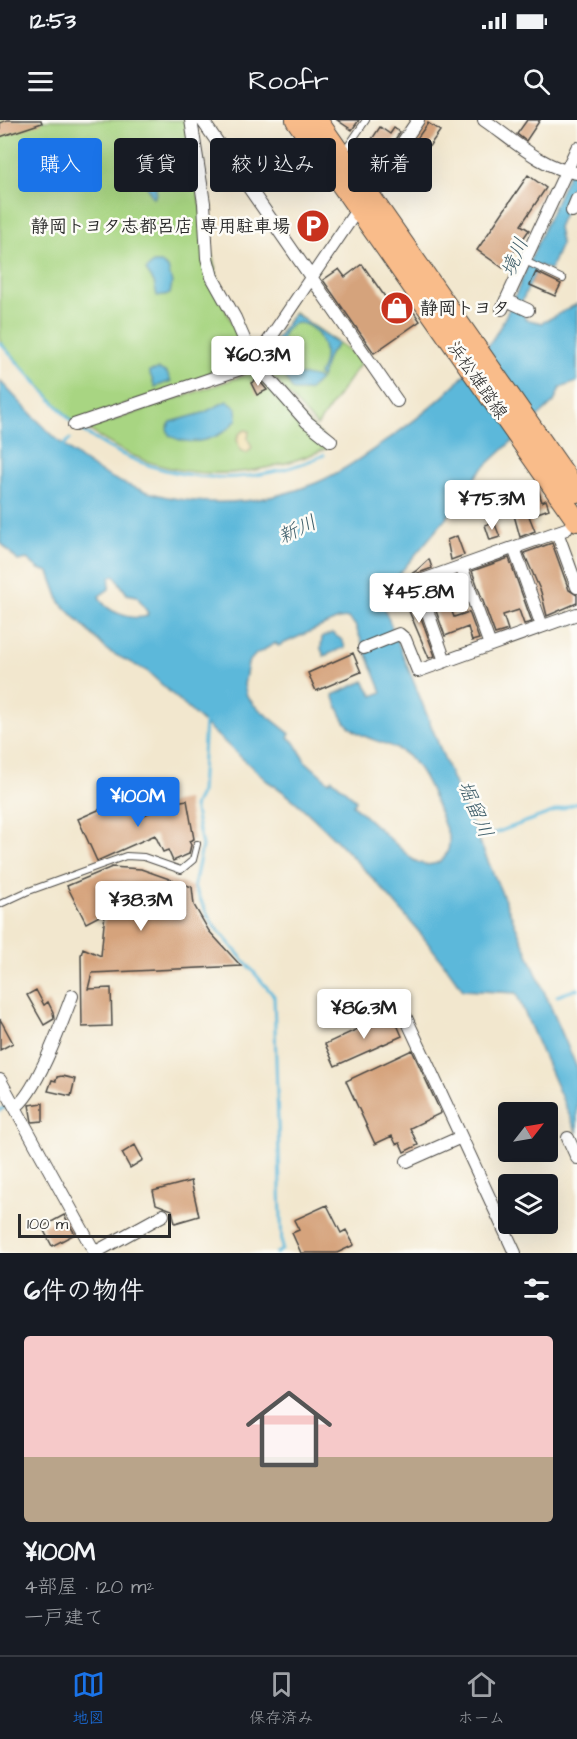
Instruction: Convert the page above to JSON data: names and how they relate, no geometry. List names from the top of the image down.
{
  "streets": {
    "main road": ["浜松雄踏線"]
  },
  "water": ["境川", "新川", "堀留川"],
  "places": {
    "parking": ["静岡トヨタ志都呂店 専用駐車場"],
    "shop": ["静岡トヨタ"]
  },
  "scale_bar": "100 m",
  "north": "top right",
  "page": {
    "status": "12:53",
    "header": "Roofr",
    "chip": [
      "購入",
      "賃貸",
      "絞り込み",
      "新着"
    ],
    "price": [
      "¥60.3M",
      "¥75.3M",
      "¥45.8M",
      "¥100M",
      "¥38.3M",
      "¥86.3M"
    ],
    "scale": "100 m",
    "heading": "6件の物件",
    "list": [
      {
        "name": "¥100M",
        "note": "4部屋 · 120 m² · 一戸建て"
      }
    ],
    "tabs": ["地図", "保存済み", "ホーム"]
  }
}
